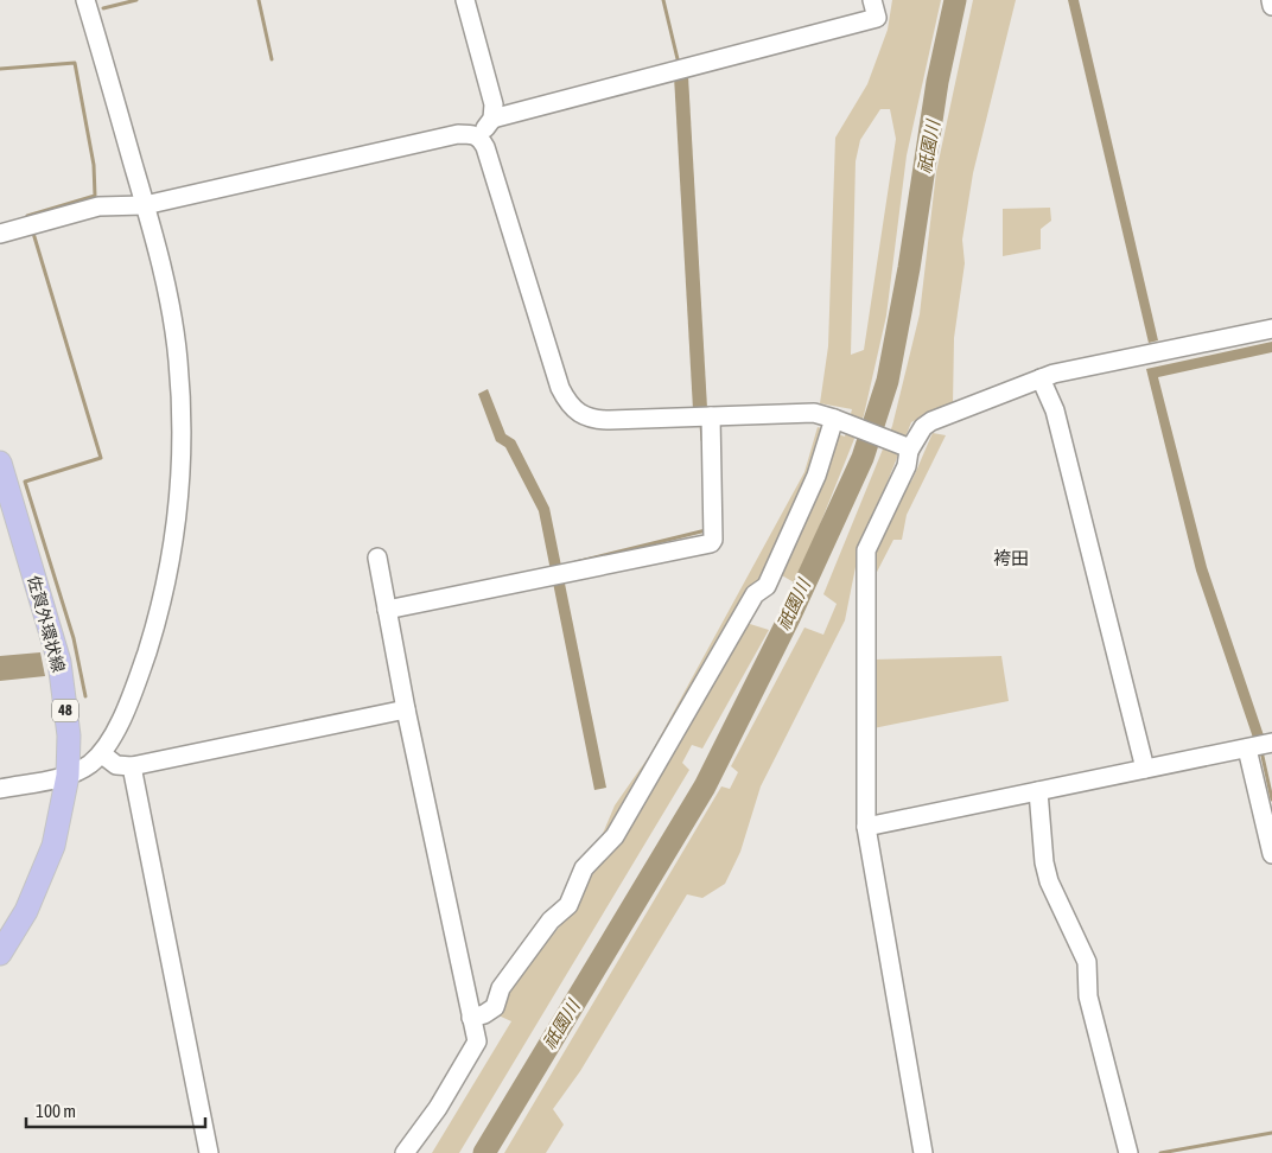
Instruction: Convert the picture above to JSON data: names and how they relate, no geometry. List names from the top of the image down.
{
  "streets": {
    "main road": ["佐賀外環状線", "48"]
  },
  "districts": ["袴田"],
  "water": ["祇園川"],
  "scale_bar": "100 m"
}
